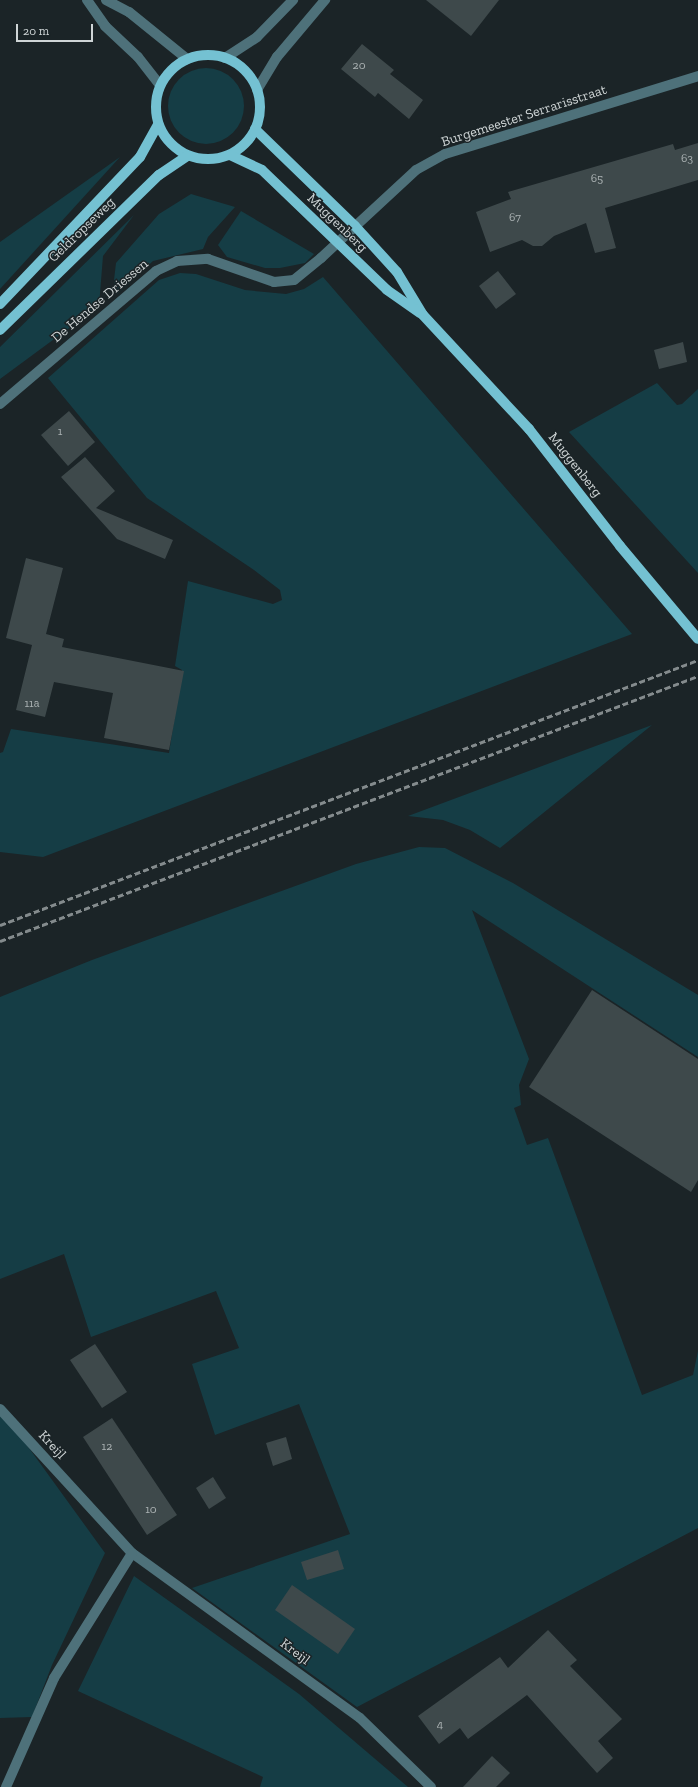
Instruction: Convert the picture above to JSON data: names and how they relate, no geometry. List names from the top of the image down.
{
  "streets": {
    "main road": ["Muggenberg", "Geldropseweg"],
    "street": ["Burgemeester Serrarisstraat", "De Hendse Driessen", "Kreijl"]
  },
  "crossings": [
    ["Burgemeester Serrarisstraat", "Muggenberg"],
    ["Burgemeester Serrarisstraat", "De Hendse Driessen"],
    ["Muggenberg", "Geldropseweg"],
    ["Muggenberg", "De Hendse Driessen"]
  ],
  "house_numbers": [
    "20",
    "63",
    "65",
    "67",
    "1",
    "11a",
    "12",
    "10",
    "4"
  ],
  "scale_bar": "20 m"
}
